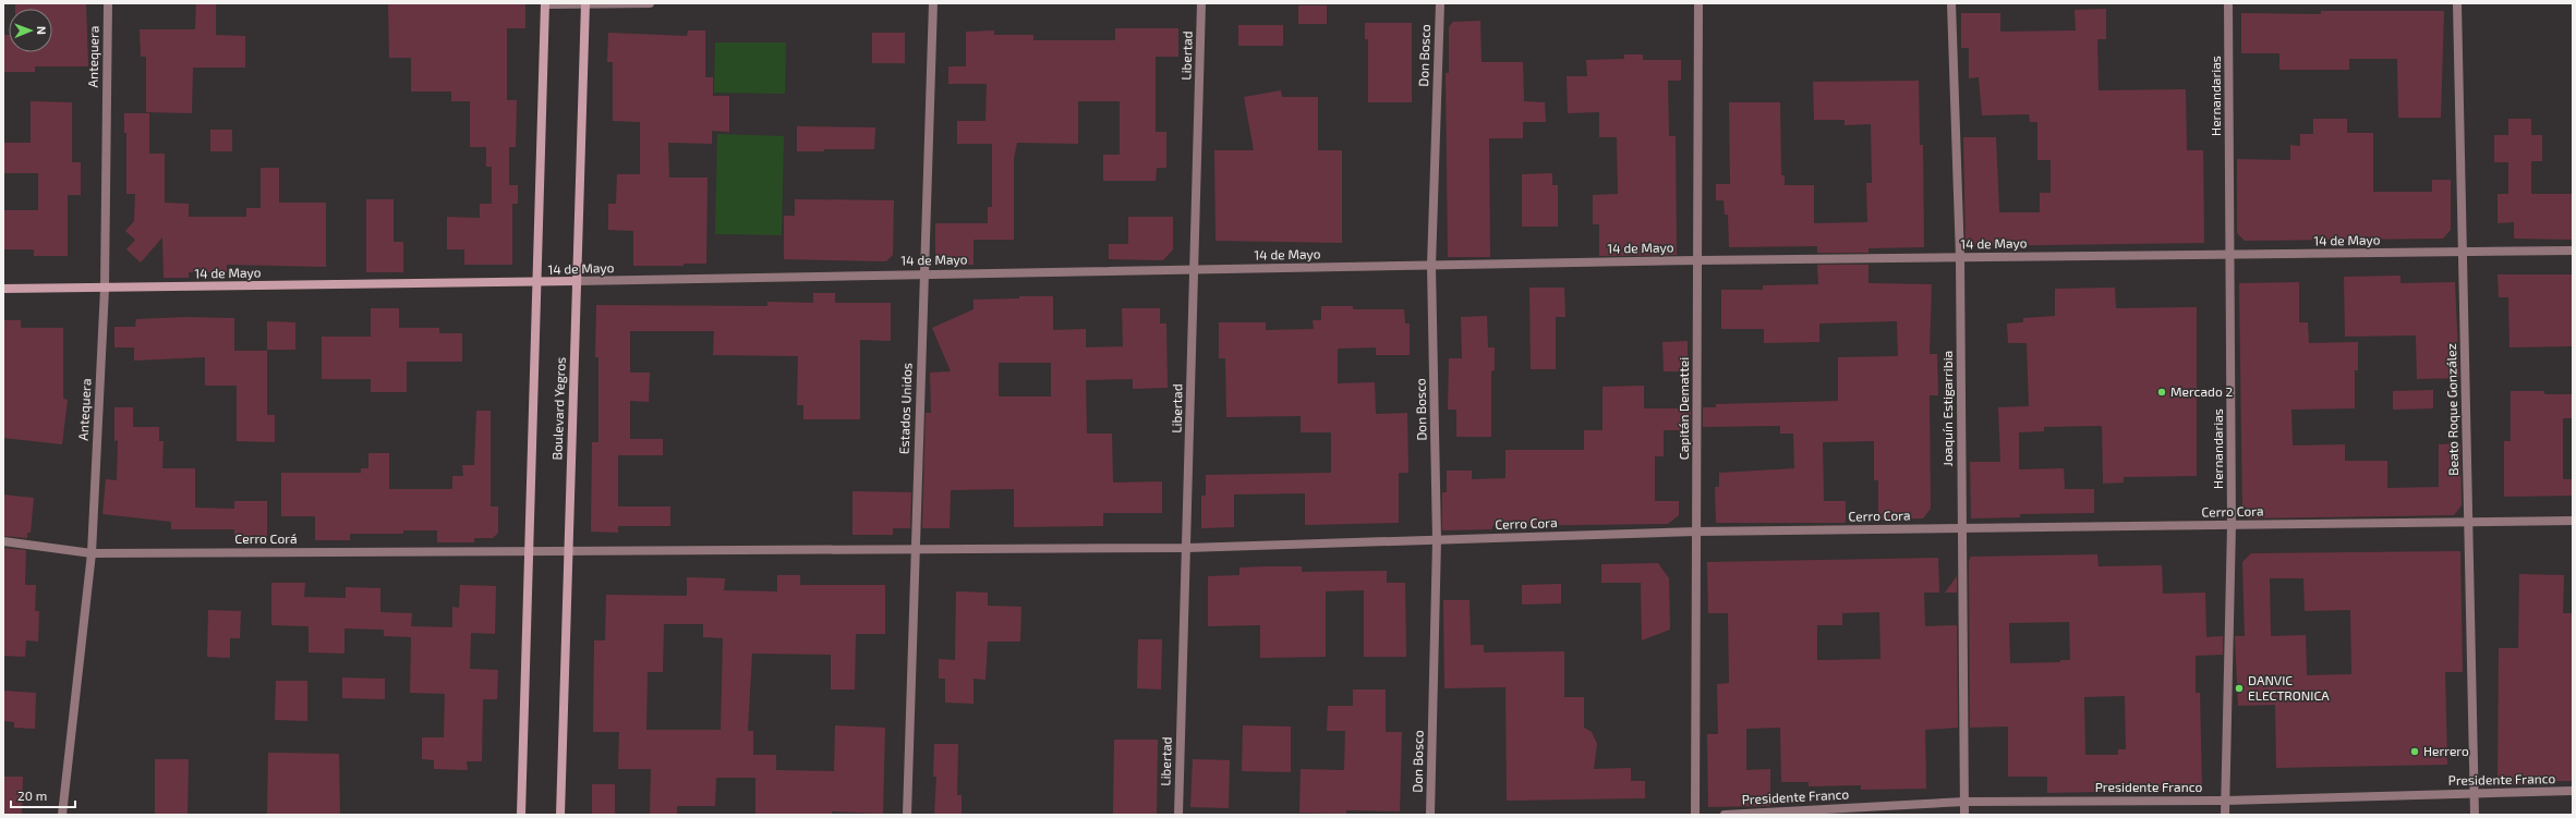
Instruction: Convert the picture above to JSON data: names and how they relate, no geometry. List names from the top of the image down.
{
  "streets": {
    "main road": ["14 de Mayo", "Boulevard Yegros"],
    "street": [
      "Libertad",
      "Don Bosco",
      "Antequera",
      "Hernandarias",
      "Estados Unidos",
      "Capitán Demattei",
      "Joaquín Estigarribia",
      "Beato Roque González",
      "Cerro Cora",
      "Cerro Corá",
      "Presidente Franco"
    ]
  },
  "crossings": [
    ["Libertad", "14 de Mayo"],
    ["Libertad", "Cerro Cora"],
    ["Don Bosco", "14 de Mayo"],
    ["Don Bosco", "Cerro Cora"],
    ["Antequera", "14 de Mayo"],
    ["Antequera", "Cerro Corá"],
    ["Hernandarias", "14 de Mayo"],
    ["Hernandarias", "Cerro Cora"],
    ["Hernandarias", "Presidente Franco"],
    ["14 de Mayo", "Boulevard Yegros"],
    ["14 de Mayo", "Estados Unidos"],
    ["14 de Mayo", "Capitán Demattei"],
    ["14 de Mayo", "Joaquín Estigarribia"],
    ["14 de Mayo", "Beato Roque González"],
    ["Boulevard Yegros", "Cerro Corá"],
    ["Estados Unidos", "Cerro Cora"],
    ["Estados Unidos", "Cerro Corá"],
    ["Capitán Demattei", "Cerro Cora"],
    ["Joaquín Estigarribia", "Cerro Cora"],
    ["Joaquín Estigarribia", "Presidente Franco"],
    ["Beato Roque González", "Cerro Cora"],
    ["Beato Roque González", "Presidente Franco"],
    ["Cerro Cora", "Cerro Corá"]
  ],
  "places": ["Mercado 2", "DANVIC ELECTRONICA", "Herrero"],
  "scale_bar": "20 m",
  "north": "right"
}
